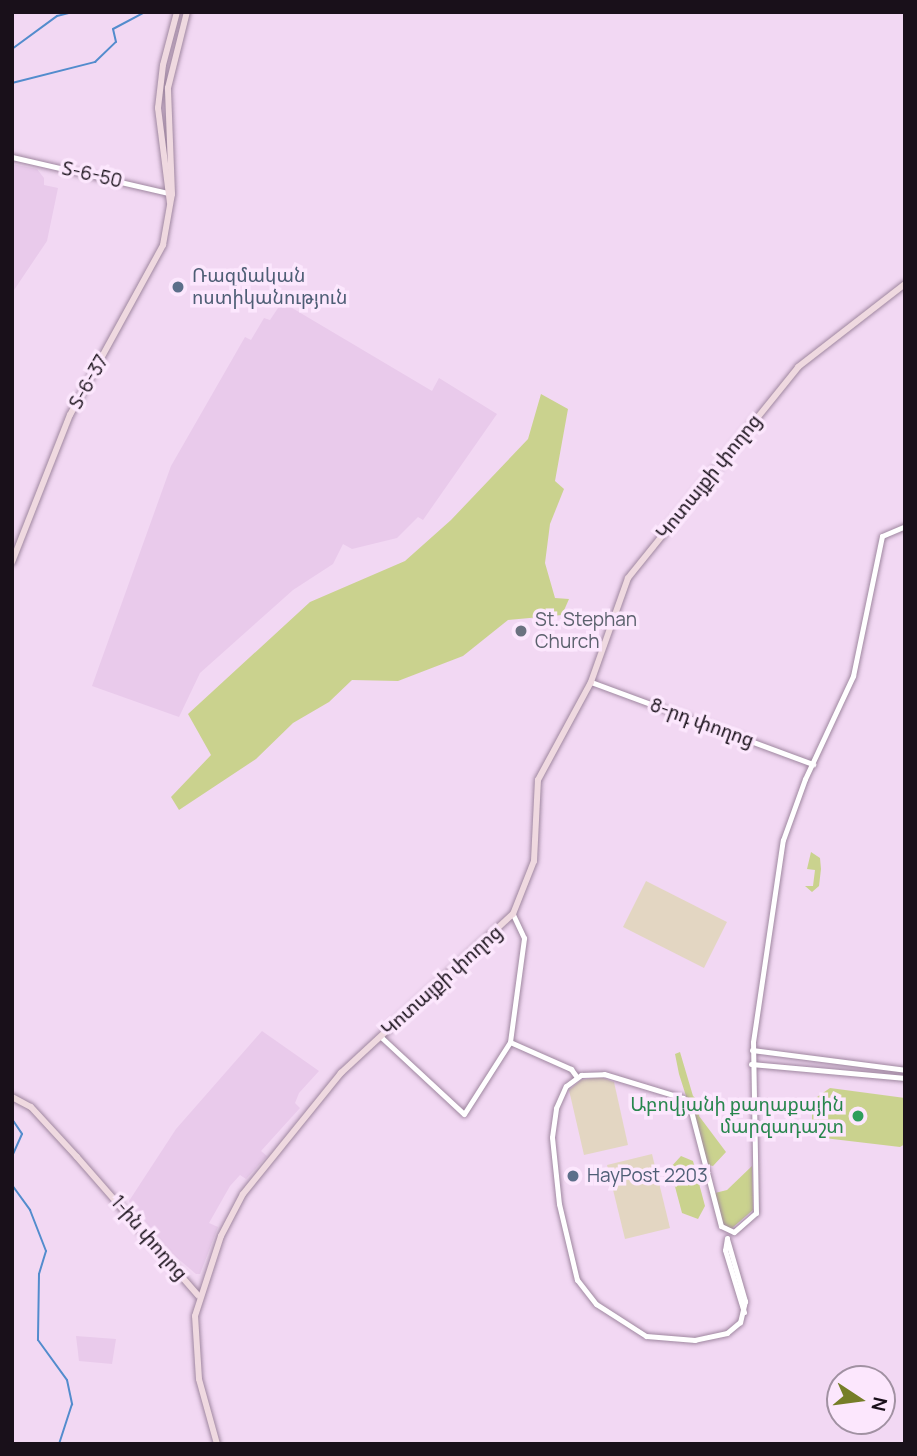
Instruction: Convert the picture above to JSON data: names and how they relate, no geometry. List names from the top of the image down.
{
  "streets": {
    "main road": ["Տ-6-37", "Կոտայքի փողոց", "1-ին փողոց"],
    "street": ["Տ-6-50", "8-րդ փողոց"]
  },
  "crossings": [
    ["Տ-6-50", "Տ-6-37"],
    ["Կոտայքի փողոց", "8-րդ փողոց"],
    ["Կոտայքի փողոց", "1-ին փողոց"]
  ],
  "places": [
    "Ռազմական ոստիկանություն",
    "St. Stephan Church",
    "Աբովյանի քաղաքային մարզադաշտ",
    "HayPost 2203"
  ],
  "north": "right"
}
